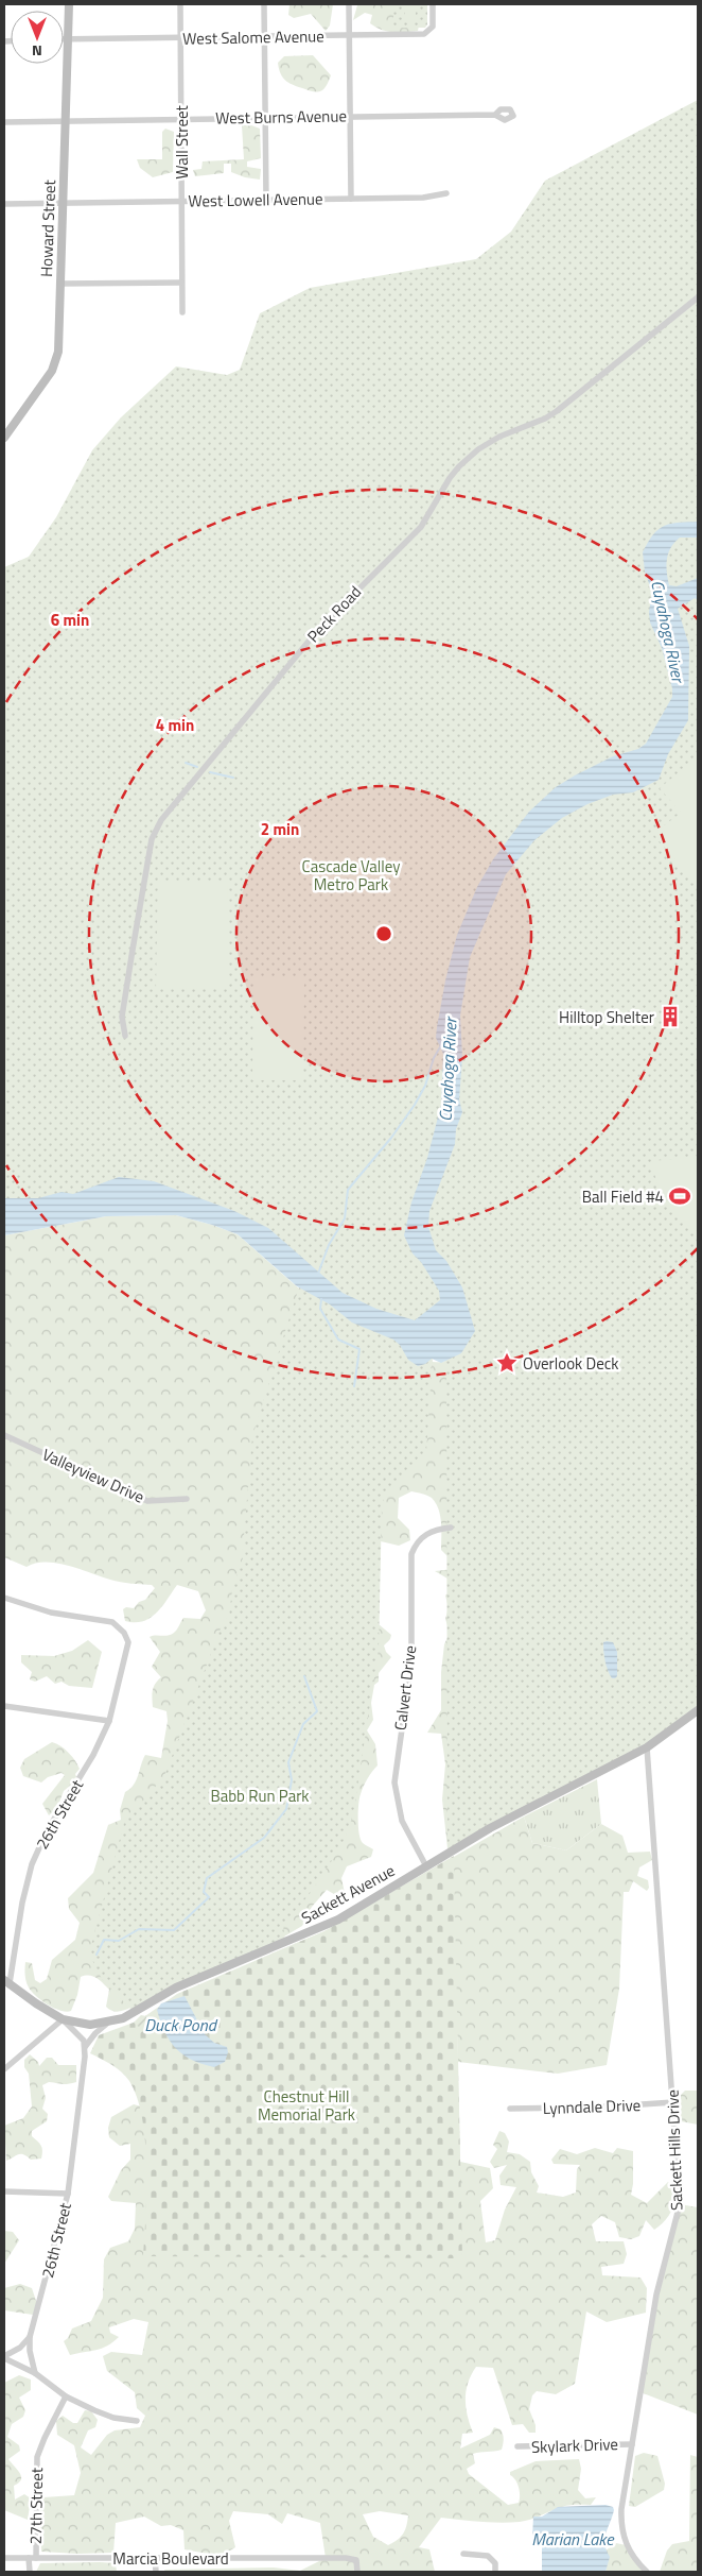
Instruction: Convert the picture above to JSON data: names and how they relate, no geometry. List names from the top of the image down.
{
  "streets": {
    "street": [
      "West Salome Avenue",
      "West Burns Avenue",
      "Wall Street",
      "West Lowell Avenue",
      "Howard Street",
      "Peck Road",
      "Valleyview Drive",
      "Calvert Drive",
      "26th Street",
      "Sackett Avenue",
      "Lynndale Drive",
      "Sackett Hills Drive",
      "Skylark Drive",
      "27th Street",
      "Marcia Boulevard"
    ]
  },
  "crossings": [
    ["West Salome Avenue", "Wall Street"],
    ["West Salome Avenue", "Howard Street"],
    ["West Burns Avenue", "Wall Street"],
    ["West Burns Avenue", "Howard Street"],
    ["Wall Street", "West Lowell Avenue"],
    ["West Lowell Avenue", "Howard Street"],
    ["Calvert Drive", "Sackett Avenue"],
    ["Sackett Avenue", "Sackett Hills Drive"],
    ["Lynndale Drive", "Sackett Hills Drive"],
    ["Sackett Hills Drive", "Skylark Drive"],
    ["27th Street", "Marcia Boulevard"]
  ],
  "water": ["Cuyahoga River", "Duck Pond", "Marian Lake"],
  "parks": ["Cascade Valley Metro Park", "Babb Run Park", "Chestnut Hill Memorial Park"],
  "places": {
    "building": ["Hilltop Shelter"],
    "sports": ["Ball Field #4"],
    "place": ["Overlook Deck"]
  },
  "north": "bottom",
  "rings": ["6 min", "4 min", "2 min"]
}
